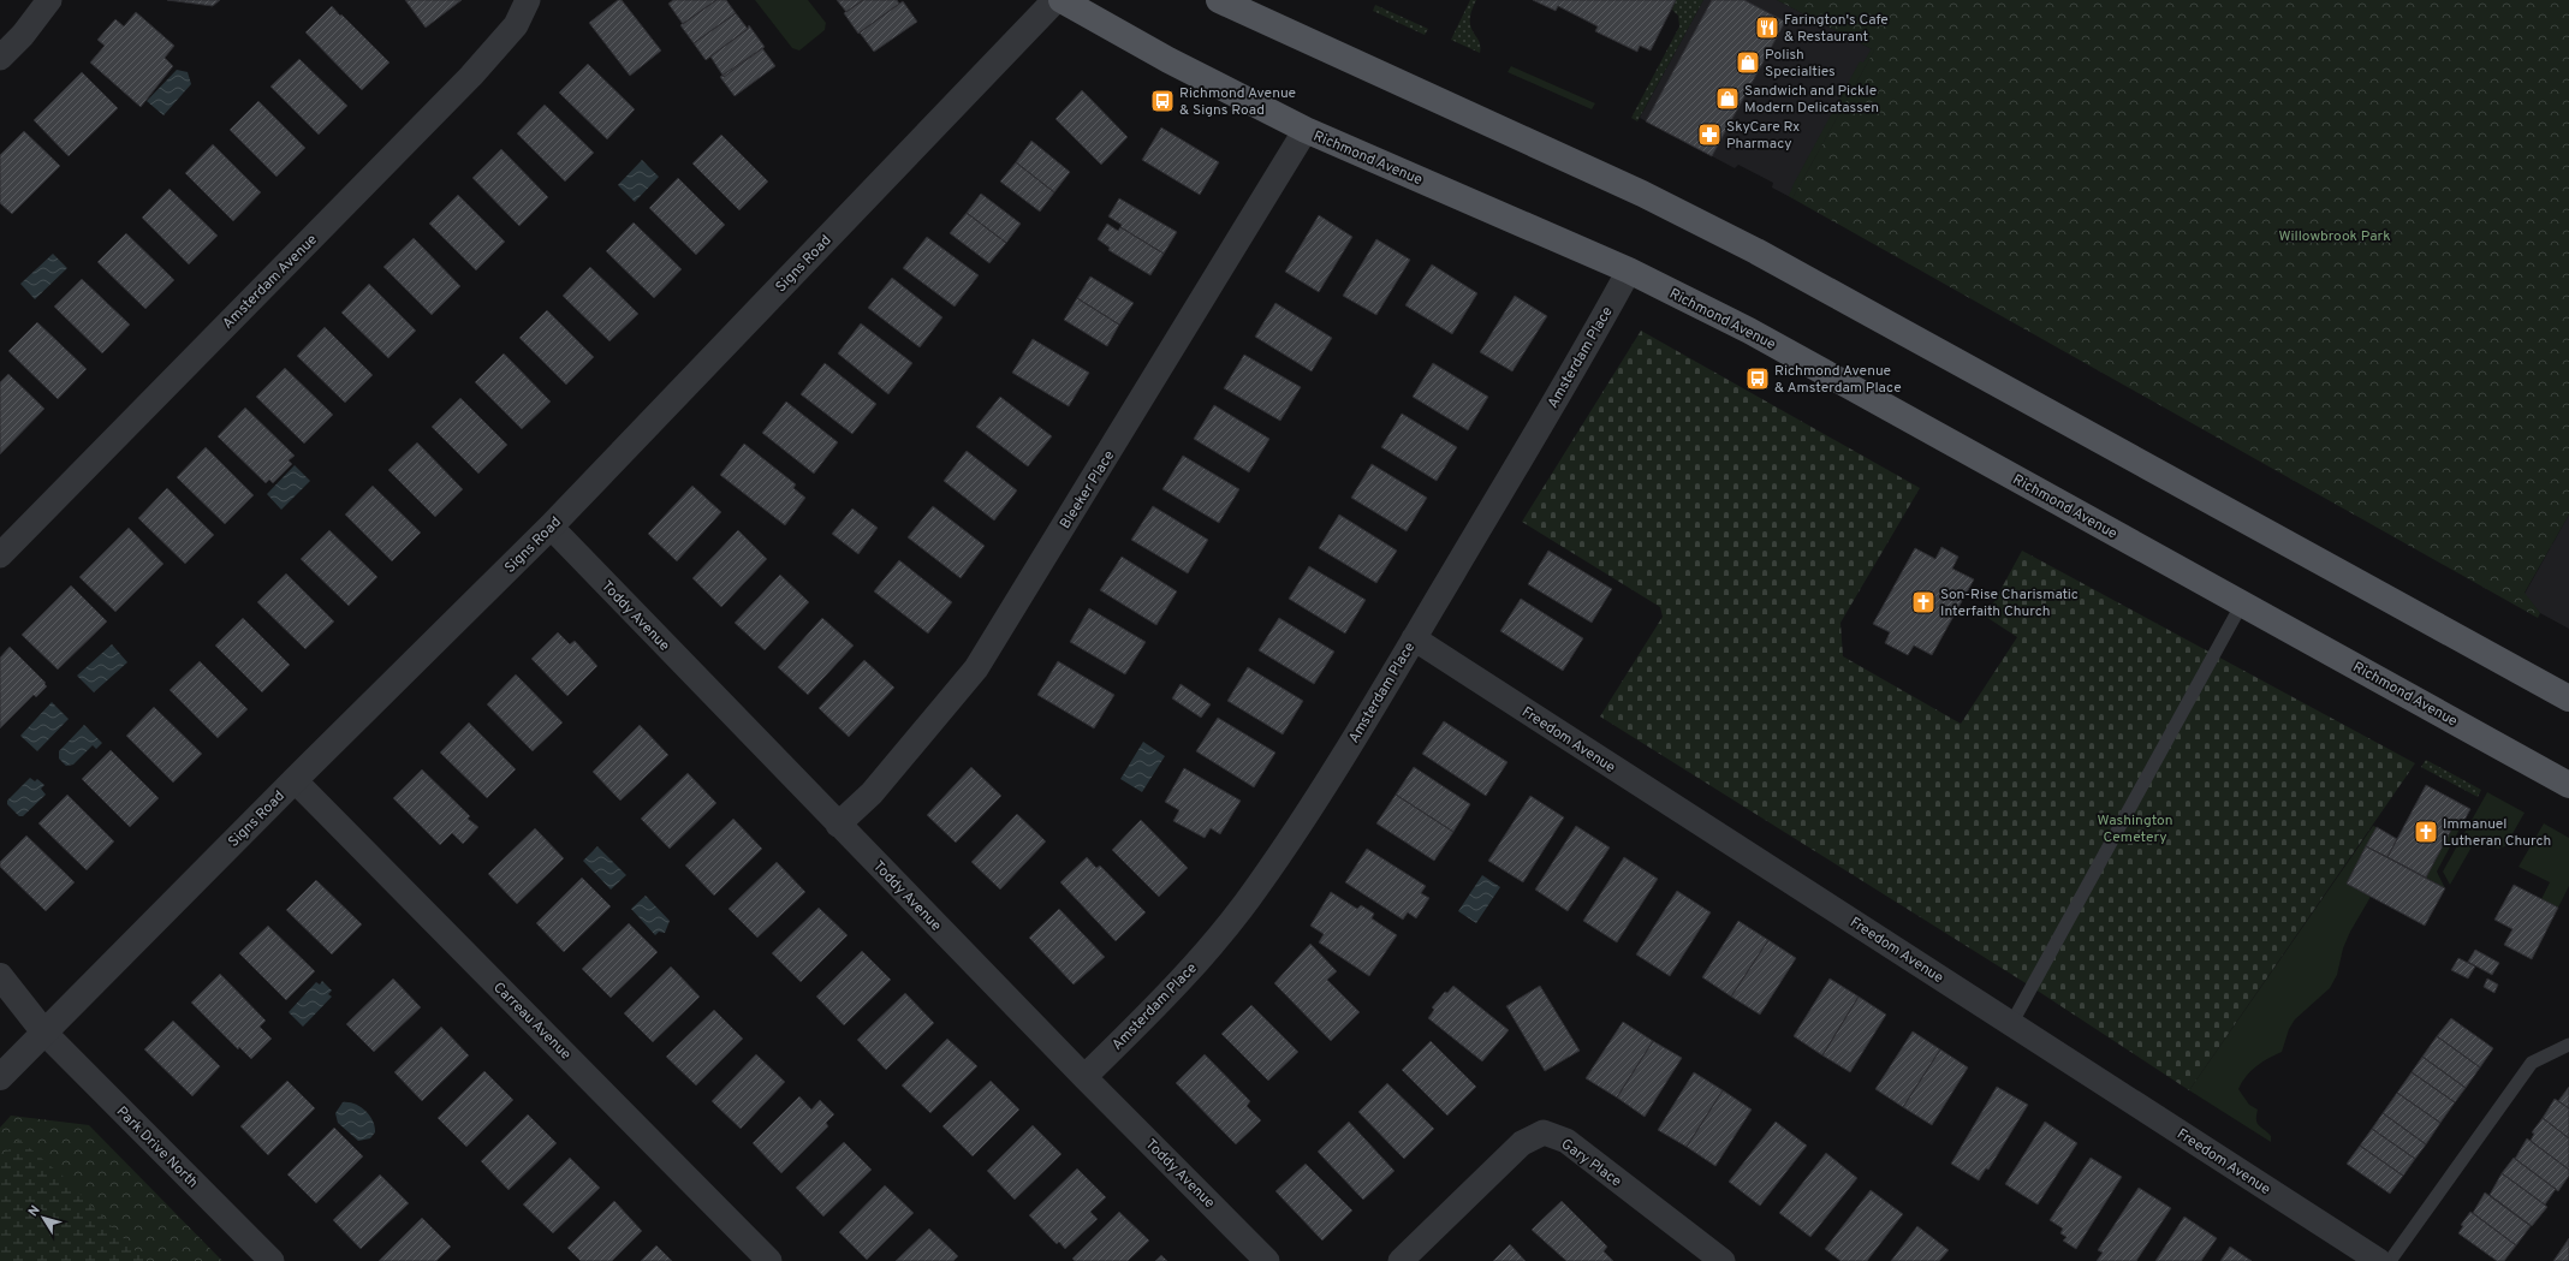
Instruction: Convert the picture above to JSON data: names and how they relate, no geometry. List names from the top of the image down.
{
  "streets": {
    "main road": ["Richmond Avenue"],
    "street": [
      "Signs Road",
      "Amsterdam Avenue",
      "Amsterdam Place",
      "Bleeker Place",
      "Toddy Avenue",
      "Freedom Avenue",
      "Carreau Avenue",
      "Park Drive North",
      "Gary Place"
    ]
  },
  "crossings": [
    ["Richmond Avenue", "Amsterdam Place"],
    ["Richmond Avenue", "Bleeker Place"],
    ["Signs Road", "Toddy Avenue"],
    ["Signs Road", "Carreau Avenue"],
    ["Signs Road", "Park Drive North"],
    ["Amsterdam Place", "Toddy Avenue"],
    ["Amsterdam Place", "Freedom Avenue"],
    ["Bleeker Place", "Toddy Avenue"]
  ],
  "parks": ["Willowbrook Park", "Washington Cemetery"],
  "places": {
    "restaurant": ["Farington's Cafe & Restaurant"],
    "shop": ["Polish Specialties", "Sandwich and Pickle Modern Delicatassen"],
    "bus stop": ["Richmond Avenue & Signs Road", "Richmond Avenue & Amsterdam Place"],
    "pharmacy": ["SkyCare Rx Pharmacy"],
    "church": ["Son-Rise Charismatic Interfaith Church", "Immanuel Lutheran Church"]
  },
  "north": "top left"
}
